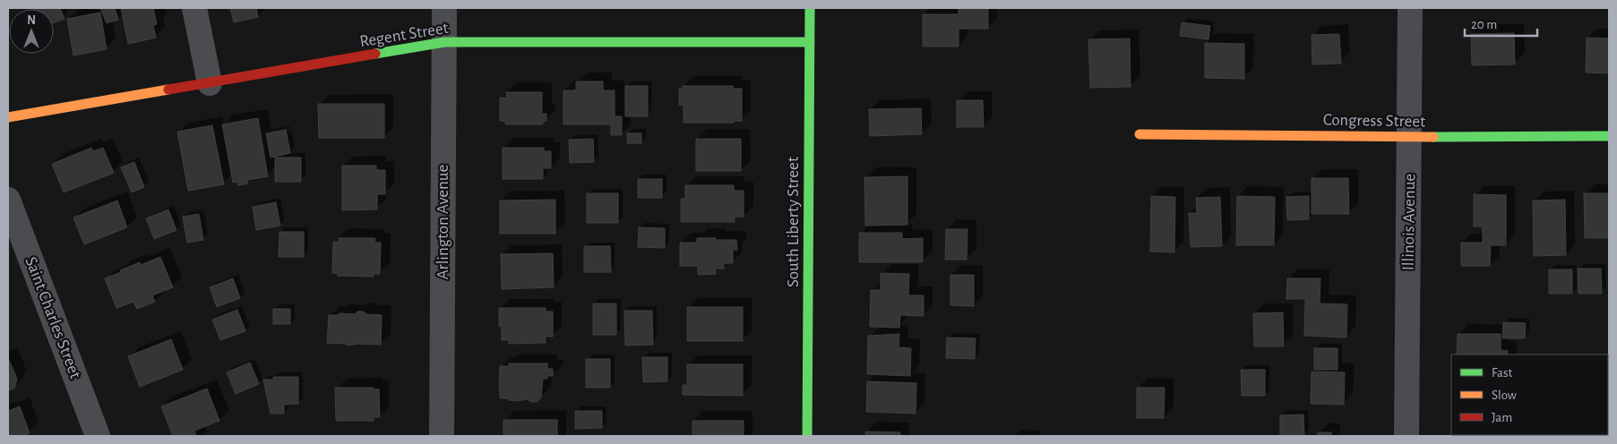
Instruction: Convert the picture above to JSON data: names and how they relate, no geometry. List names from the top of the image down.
{
  "streets": {
    "street": [
      "Regent Street",
      "Congress Street",
      "Arlington Avenue",
      "South Liberty Street",
      "Illinois Avenue",
      "Saint Charles Street"
    ]
  },
  "crossings": [
    ["Regent Street", "Arlington Avenue"],
    ["Regent Street", "South Liberty Street"],
    ["Congress Street", "Illinois Avenue"]
  ],
  "legend": ["Fast", "Slow", "Jam"],
  "scale_bar": "20 m",
  "north": "top"
}
